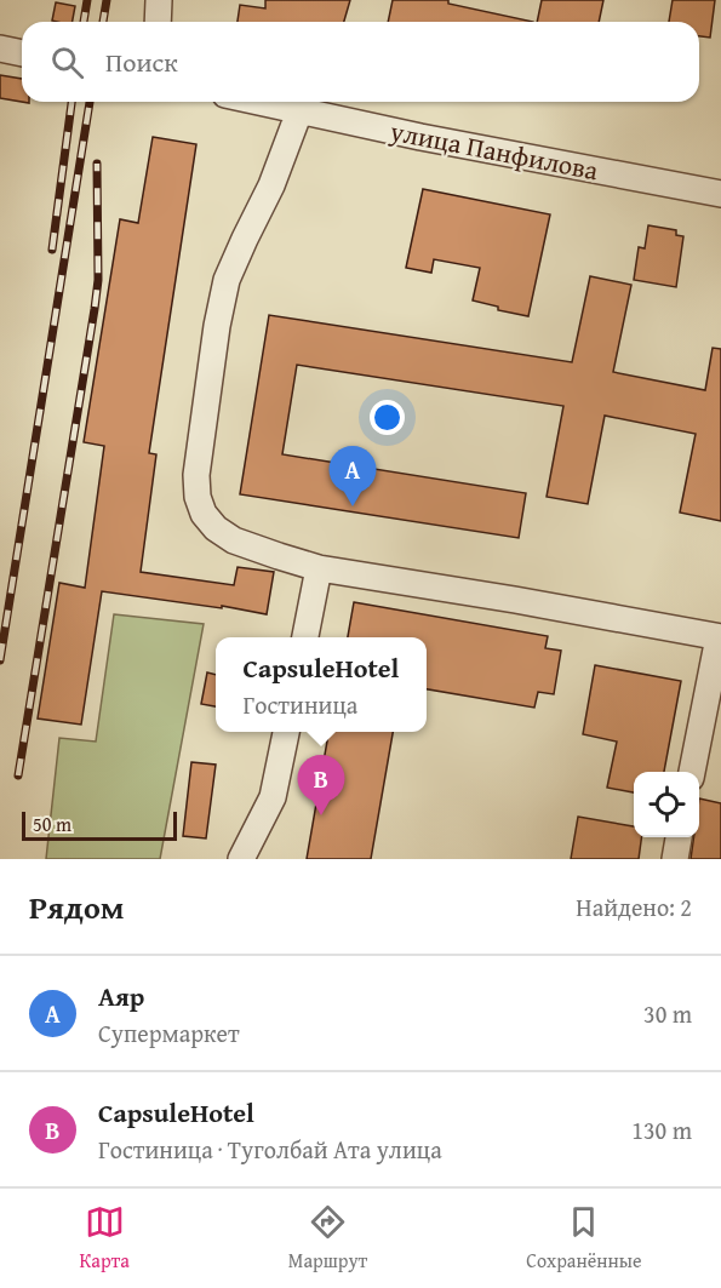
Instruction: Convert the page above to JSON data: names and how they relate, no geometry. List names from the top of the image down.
{
  "streets": {
    "street": ["улица Панфилова"]
  },
  "scale_bar": "50 m",
  "page": {
    "search": "Поиск",
    "pins": ["A", "B"],
    "popup": ["CapsuleHotel", "Гостиница"],
    "scale": "50 m",
    "heading": ["Рядом", "Найдено: 2"],
    "list": [
      {
        "mark": "A",
        "name": "Аяр",
        "note": "Супермаркет",
        "value": "30 m"
      },
      {
        "mark": "B",
        "name": "CapsuleHotel",
        "note": "Гостиница · Туголбай Ата улица",
        "value": "130 m"
      }
    ],
    "nav": ["Карта", "Маршрут", "Сохранённые"]
  }
}
